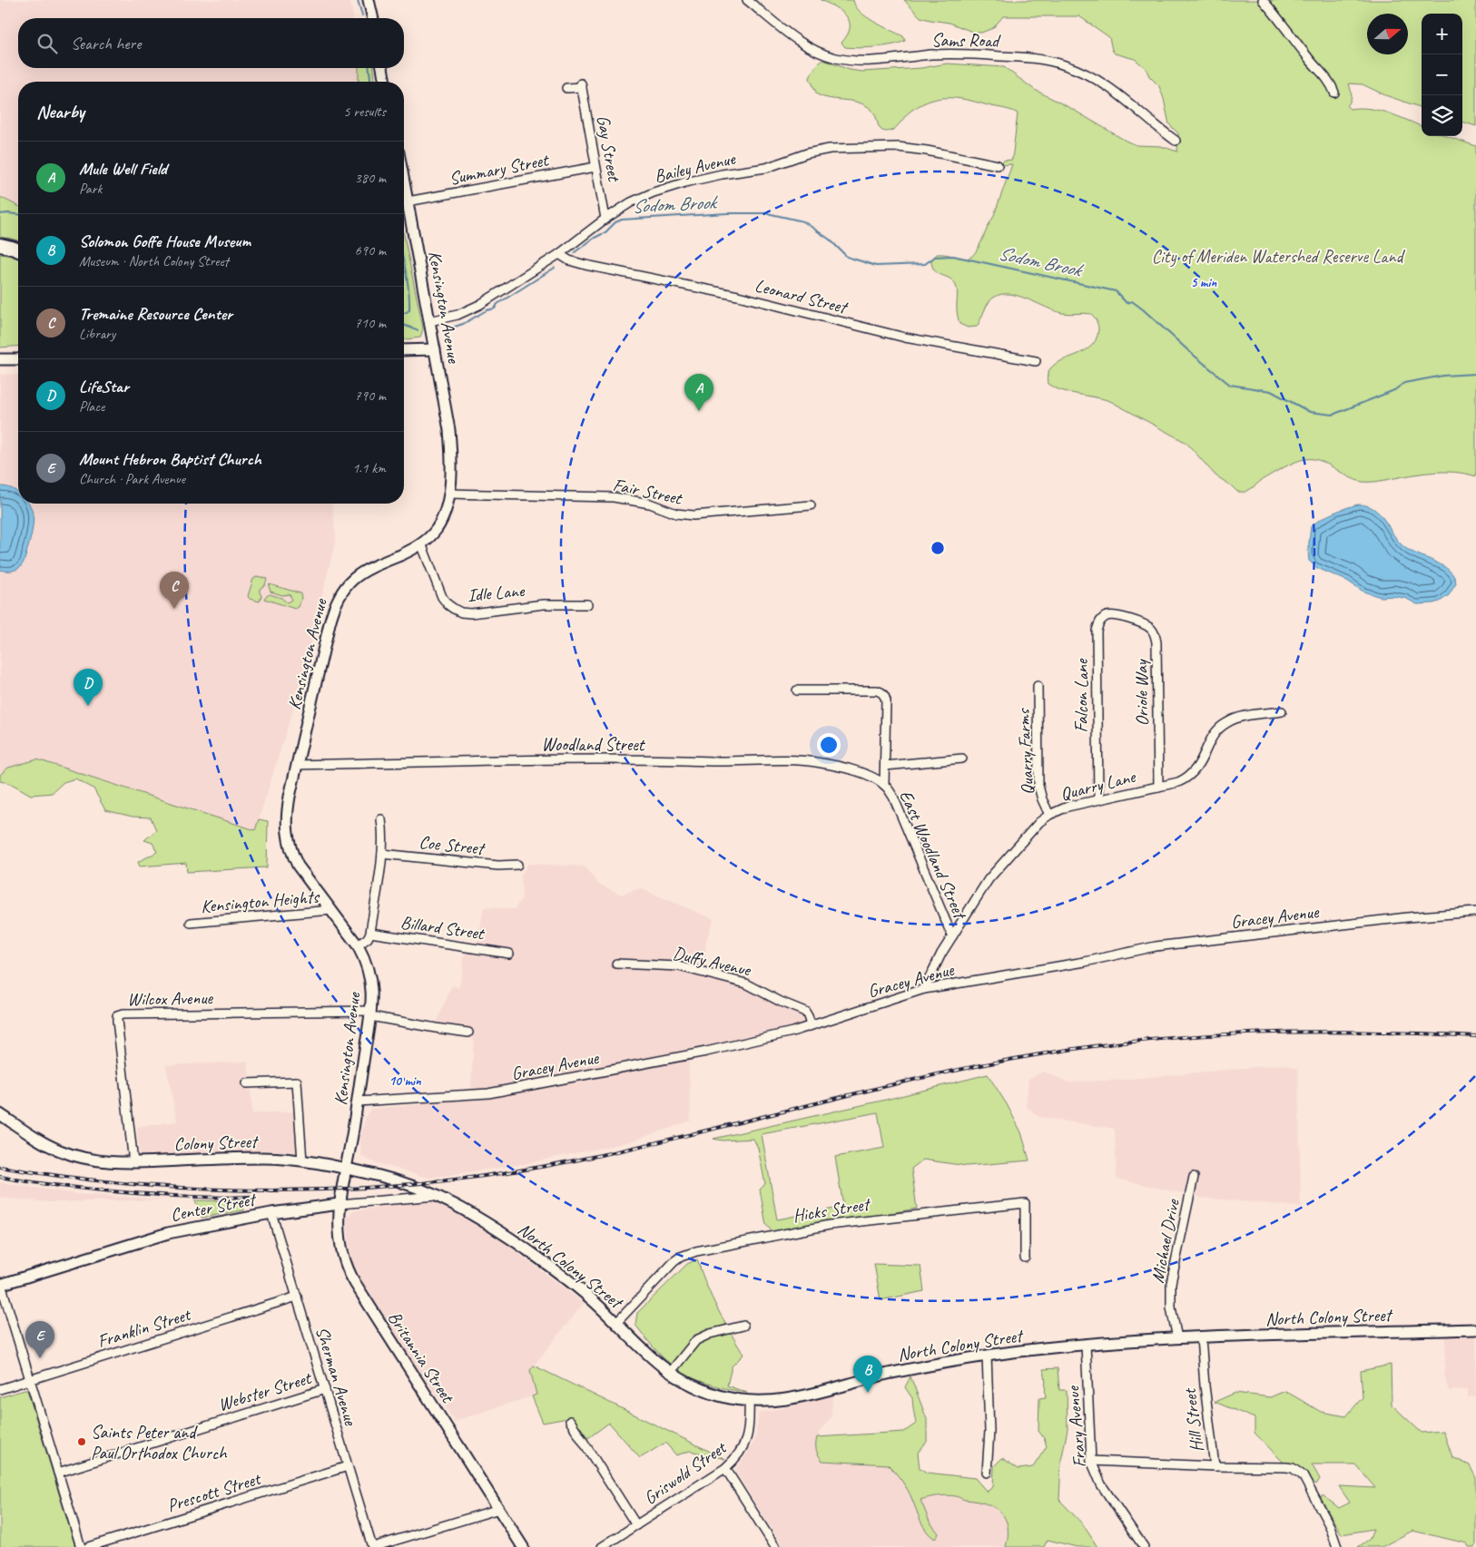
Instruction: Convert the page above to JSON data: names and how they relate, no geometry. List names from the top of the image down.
{
  "streets": {
    "main road": [
      "Kensington Avenue",
      "Colony Street",
      "Center Street",
      "North Colony Street",
      "Britannia Street"
    ],
    "street": [
      "Sams Road",
      "Gay Street",
      "Bailey Avenue",
      "Summary Street",
      "Leonard Street",
      "Fair Street",
      "Idle Lane",
      "Oriole Way",
      "Falcon Lane",
      "Woodland Street",
      "Quarry Farms",
      "Quarry Lane",
      "Coe Street",
      "East Woodland Street",
      "Kensington Heights",
      "Gracey Avenue",
      "Billard Street",
      "Duffy Avenue",
      "Wilcox Avenue",
      "Hicks Street",
      "Michael Drive",
      "Franklin Street",
      "Sherman Avenue",
      "Webster Street",
      "Hill Street",
      "Frary Avenue",
      "Griswold Street",
      "Prescott Street"
    ]
  },
  "crossings": [
    ["Gay Street", "Bailey Avenue"],
    ["Gay Street", "Summary Street"],
    ["Bailey Avenue", "Leonard Street"],
    ["Bailey Avenue", "Kensington Avenue"],
    ["Summary Street", "Kensington Avenue"],
    ["Kensington Avenue", "Fair Street"],
    ["Kensington Avenue", "Idle Lane"],
    ["Kensington Avenue", "Woodland Street"],
    ["Kensington Avenue", "Kensington Heights"],
    ["Kensington Avenue", "Gracey Avenue"],
    ["Kensington Avenue", "Wilcox Avenue"],
    ["Kensington Avenue", "Colony Street"],
    ["Kensington Avenue", "Britannia Street"],
    ["Oriole Way", "Falcon Lane"],
    ["Oriole Way", "Quarry Lane"],
    ["Falcon Lane", "Quarry Lane"],
    ["Woodland Street", "East Woodland Street"],
    ["Quarry Farms", "Quarry Lane"],
    ["Quarry Lane", "East Woodland Street"],
    ["Quarry Lane", "Gracey Avenue"],
    ["Gracey Avenue", "Duffy Avenue"],
    ["Wilcox Avenue", "Colony Street"],
    ["Colony Street", "Center Street"],
    ["Colony Street", "North Colony Street"],
    ["Colony Street", "Britannia Street"],
    ["Center Street", "North Colony Street"],
    ["Center Street", "Britannia Street"],
    ["Center Street", "Sherman Avenue"],
    ["Hicks Street", "North Colony Street"],
    ["Michael Drive", "North Colony Street"],
    ["North Colony Street", "Hill Street"],
    ["North Colony Street", "Frary Avenue"],
    ["North Colony Street", "Griswold Street"],
    ["Franklin Street", "Sherman Avenue"],
    ["Sherman Avenue", "Webster Street"],
    ["Sherman Avenue", "Prescott Street"]
  ],
  "water": ["Sodom Brook"],
  "parks": ["City of Meriden Watershed Reserve Land"],
  "places": ["Saints Peter and Paul Orthodox Church"],
  "north": "right",
  "page": {
    "map_buttons": ["+", "−"],
    "search": "Search here",
    "heading": ["Nearby", "5 results"],
    "list": [
      {
        "mark": "A",
        "name": "Mule Well Field",
        "note": "Park",
        "value": "380 m"
      },
      {
        "mark": "B",
        "name": "Solomon Goffe House Museum",
        "note": "Museum · North Colony Street",
        "value": "690 m"
      },
      {
        "mark": "C",
        "name": "Tremaine Resource Center",
        "note": "Library",
        "value": "710 m"
      },
      {
        "mark": "D",
        "name": "LifeStar",
        "note": "Place",
        "value": "790 m"
      },
      {
        "mark": "E",
        "name": "Mount Hebron Baptist Church",
        "note": "Church · Park Avenue",
        "value": "1.1 km"
      }
    ],
    "pins": [
      "A",
      "C",
      "D",
      "E",
      "B"
    ]
  },
  "rings": ["5 min", "10 min"]
}
